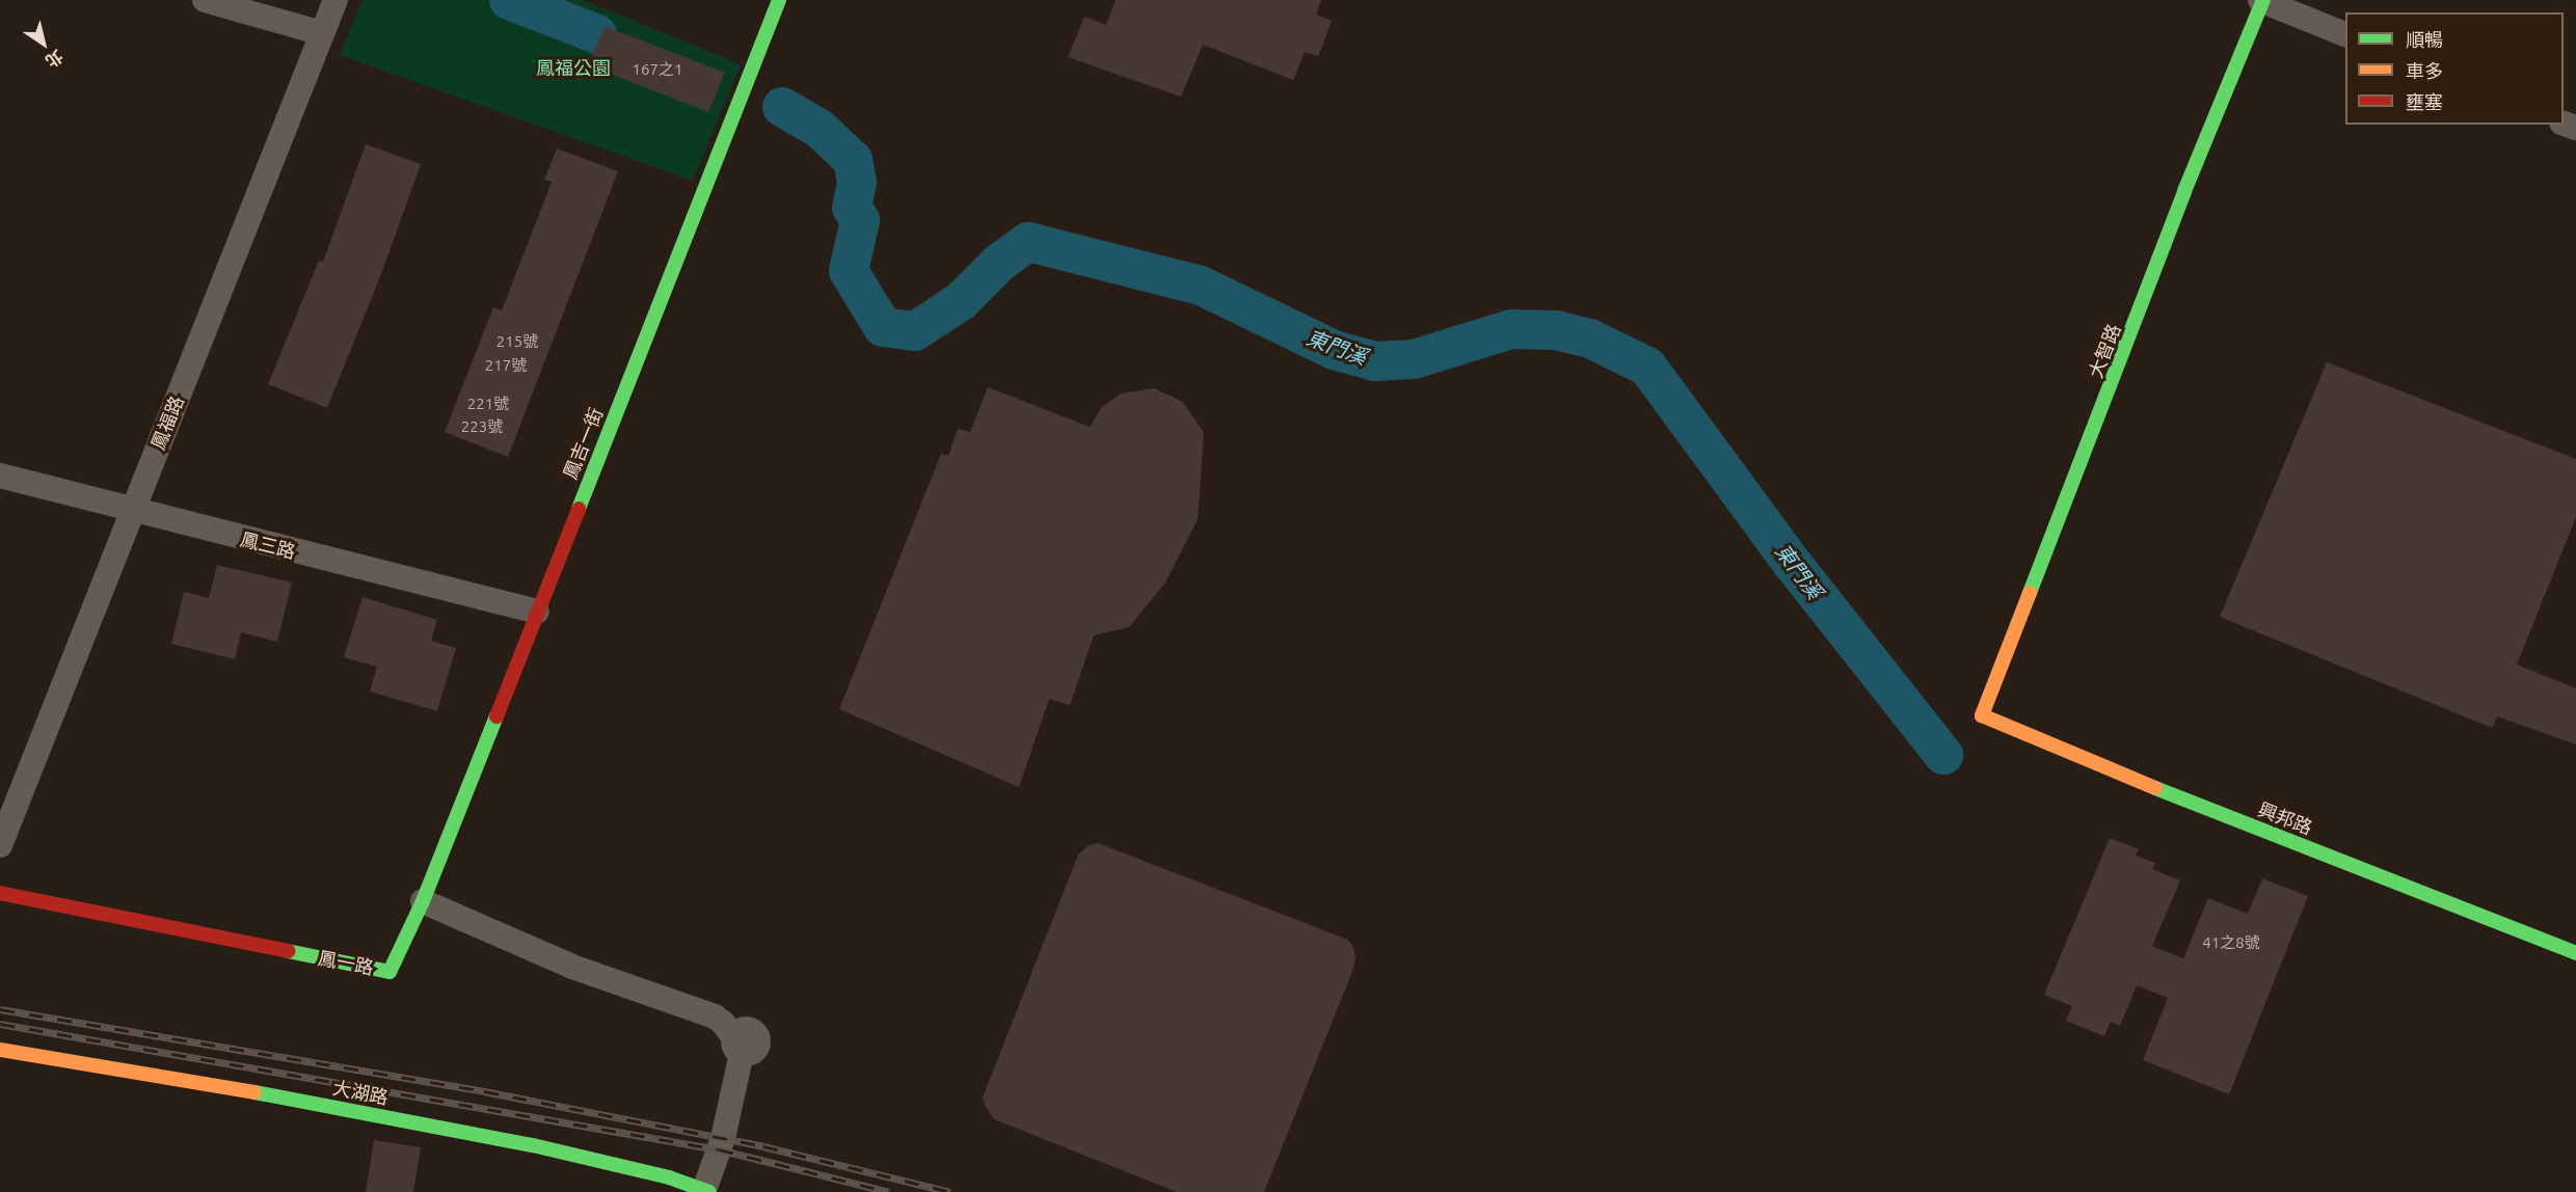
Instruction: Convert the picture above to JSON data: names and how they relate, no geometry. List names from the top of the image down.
{
  "streets": {
    "street": [
      "大智路",
      "鳳福路",
      "鳳吉一街",
      "鳳三路",
      "興邦路",
      "鳳一路",
      "大湖路"
    ]
  },
  "crossings": [
    ["大智路", "興邦路"],
    ["鳳福路", "鳳三路"],
    ["鳳吉一街", "鳳三路"],
    ["鳳吉一街", "鳳一路"]
  ],
  "water": ["東門溪"],
  "parks": ["鳳福公園"],
  "house_numbers": [
    "167之1",
    "215號",
    "217號",
    "221號",
    "223號",
    "41之8號"
  ],
  "legend": ["順暢", "車多", "壅塞"],
  "north": "bottom right"
}
